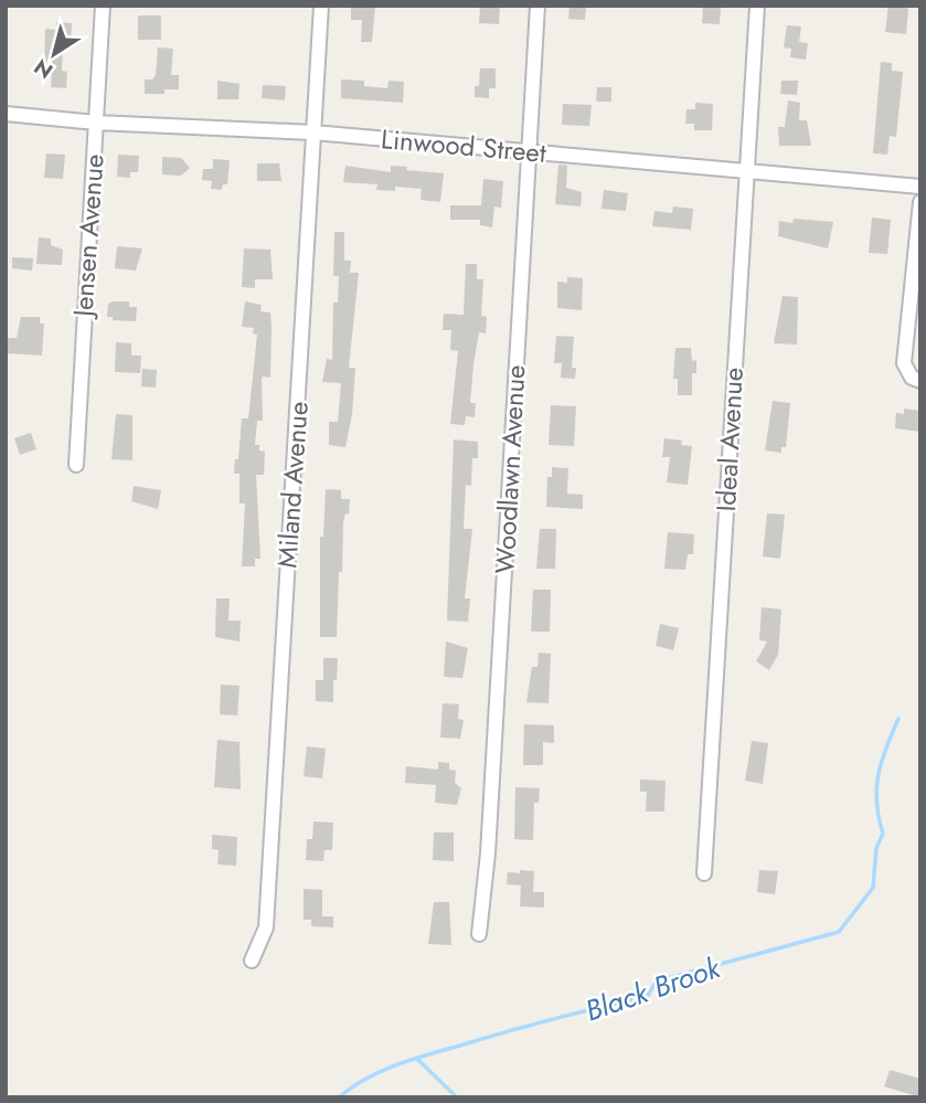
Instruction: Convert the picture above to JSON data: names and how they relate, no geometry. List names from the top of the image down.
{
  "streets": {
    "street": [
      "Linwood Street",
      "Jensen Avenue",
      "Ideal Avenue",
      "Woodlawn Avenue",
      "Miland Avenue"
    ]
  },
  "crossings": [
    ["Linwood Street", "Jensen Avenue"],
    ["Linwood Street", "Ideal Avenue"],
    ["Linwood Street", "Woodlawn Avenue"],
    ["Linwood Street", "Miland Avenue"]
  ],
  "water": ["Black Brook"],
  "north": "bottom left"
}
